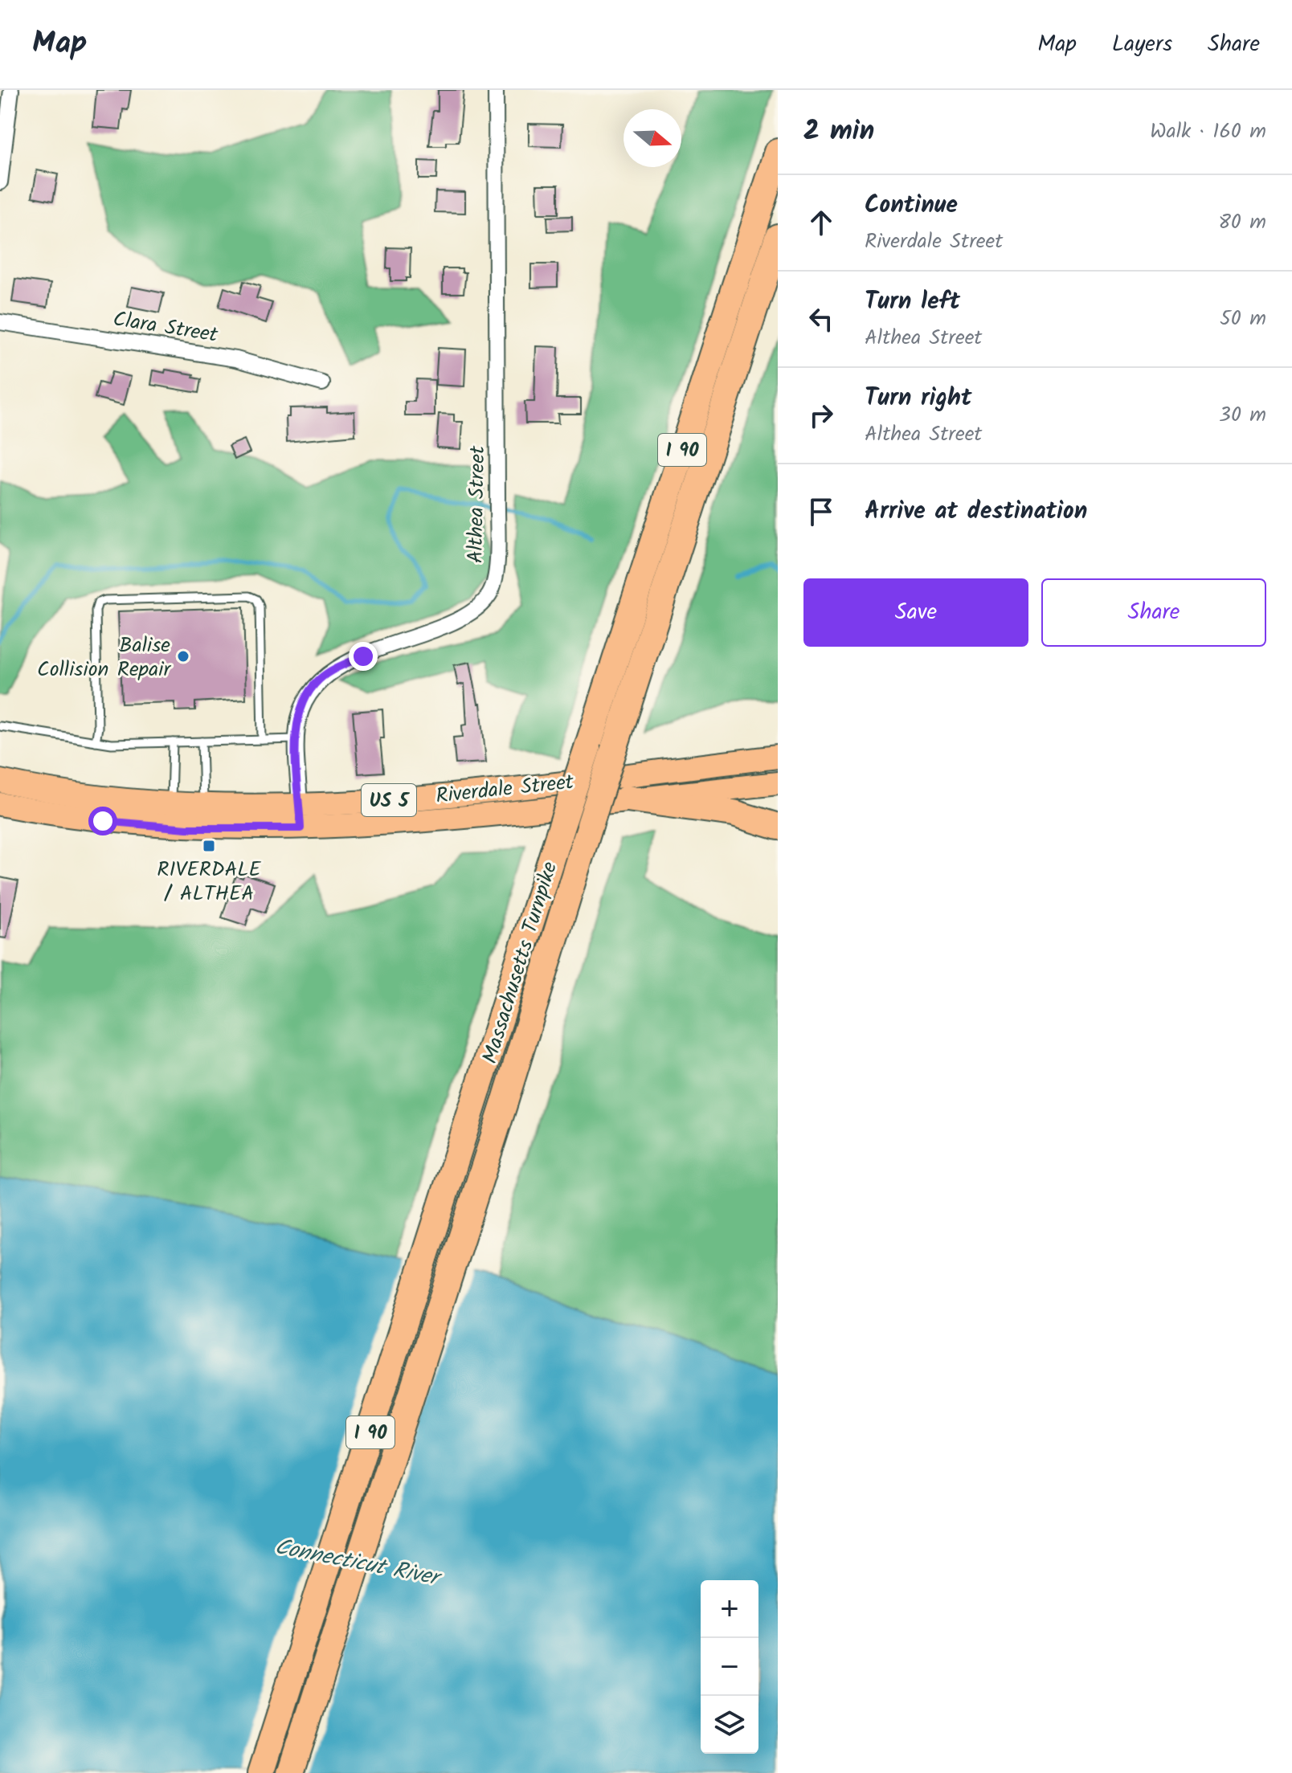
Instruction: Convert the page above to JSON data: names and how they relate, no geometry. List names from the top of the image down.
{
  "streets": {
    "highway": ["I 90", "Massachusetts Turnpike"],
    "main road": ["Riverdale Street", "US 5"],
    "street": ["Clara Street", "Althea Street"]
  },
  "crossings": [
    ["Althea Street", "Riverdale Street"]
  ],
  "water": ["Connecticut River"],
  "places": {
    "other": ["Balise Collision Repair"],
    "transit": ["RIVERDALE / ALTHEA"]
  },
  "north": "right",
  "page": {
    "header": "Map",
    "nav": ["Map", "Layers", "Share"],
    "heading": ["2 min", "Walk · 160 m"],
    "list": [
      ["Continue", "Riverdale Street", "80 m"],
      ["Turn left", "Althea Street", "50 m"],
      ["Turn right", "Althea Street", "30 m"],
      "Arrive at destination"
    ],
    "buttons": ["Save", "Share"],
    "map_buttons": ["+", "−"]
  }
}
